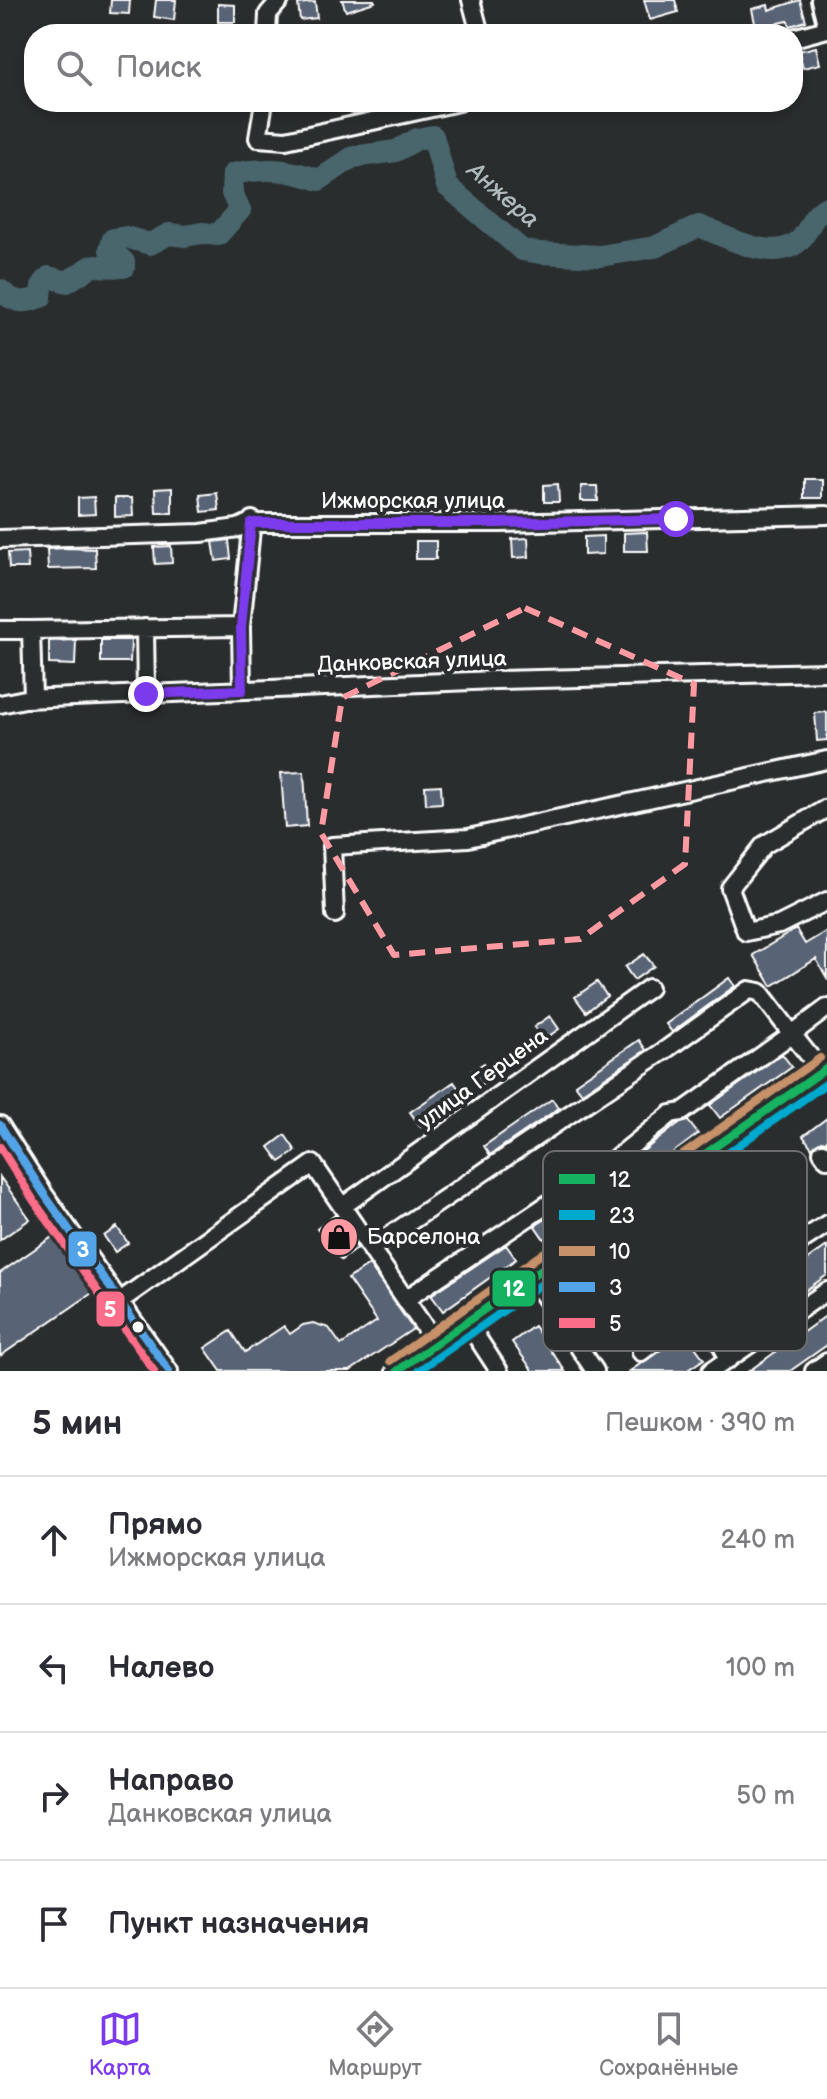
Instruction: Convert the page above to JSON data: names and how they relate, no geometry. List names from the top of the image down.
{
  "streets": {
    "street": ["Ижморская улица", "Данковская улица", "улица Герцена"]
  },
  "water": ["Анжера"],
  "places": {
    "shop": ["Барселона"]
  },
  "lines": [
    "transit line 10",
    "transit line 12",
    "transit line 23",
    "transit line 3",
    "transit line 5"
  ],
  "legend": [
    "12",
    "23",
    "10",
    "3",
    "5"
  ],
  "page": {
    "search": "Поиск",
    "heading": ["5 мин", "Пешком · 390 m"],
    "list": [
      ["Прямо", "Ижморская улица", "240 m"],
      ["Налево", "100 m"],
      ["Направо", "Данковская улица", "50 m"],
      "Пункт назначения"
    ],
    "nav": ["Карта", "Маршрут", "Сохранённые"]
  }
}
